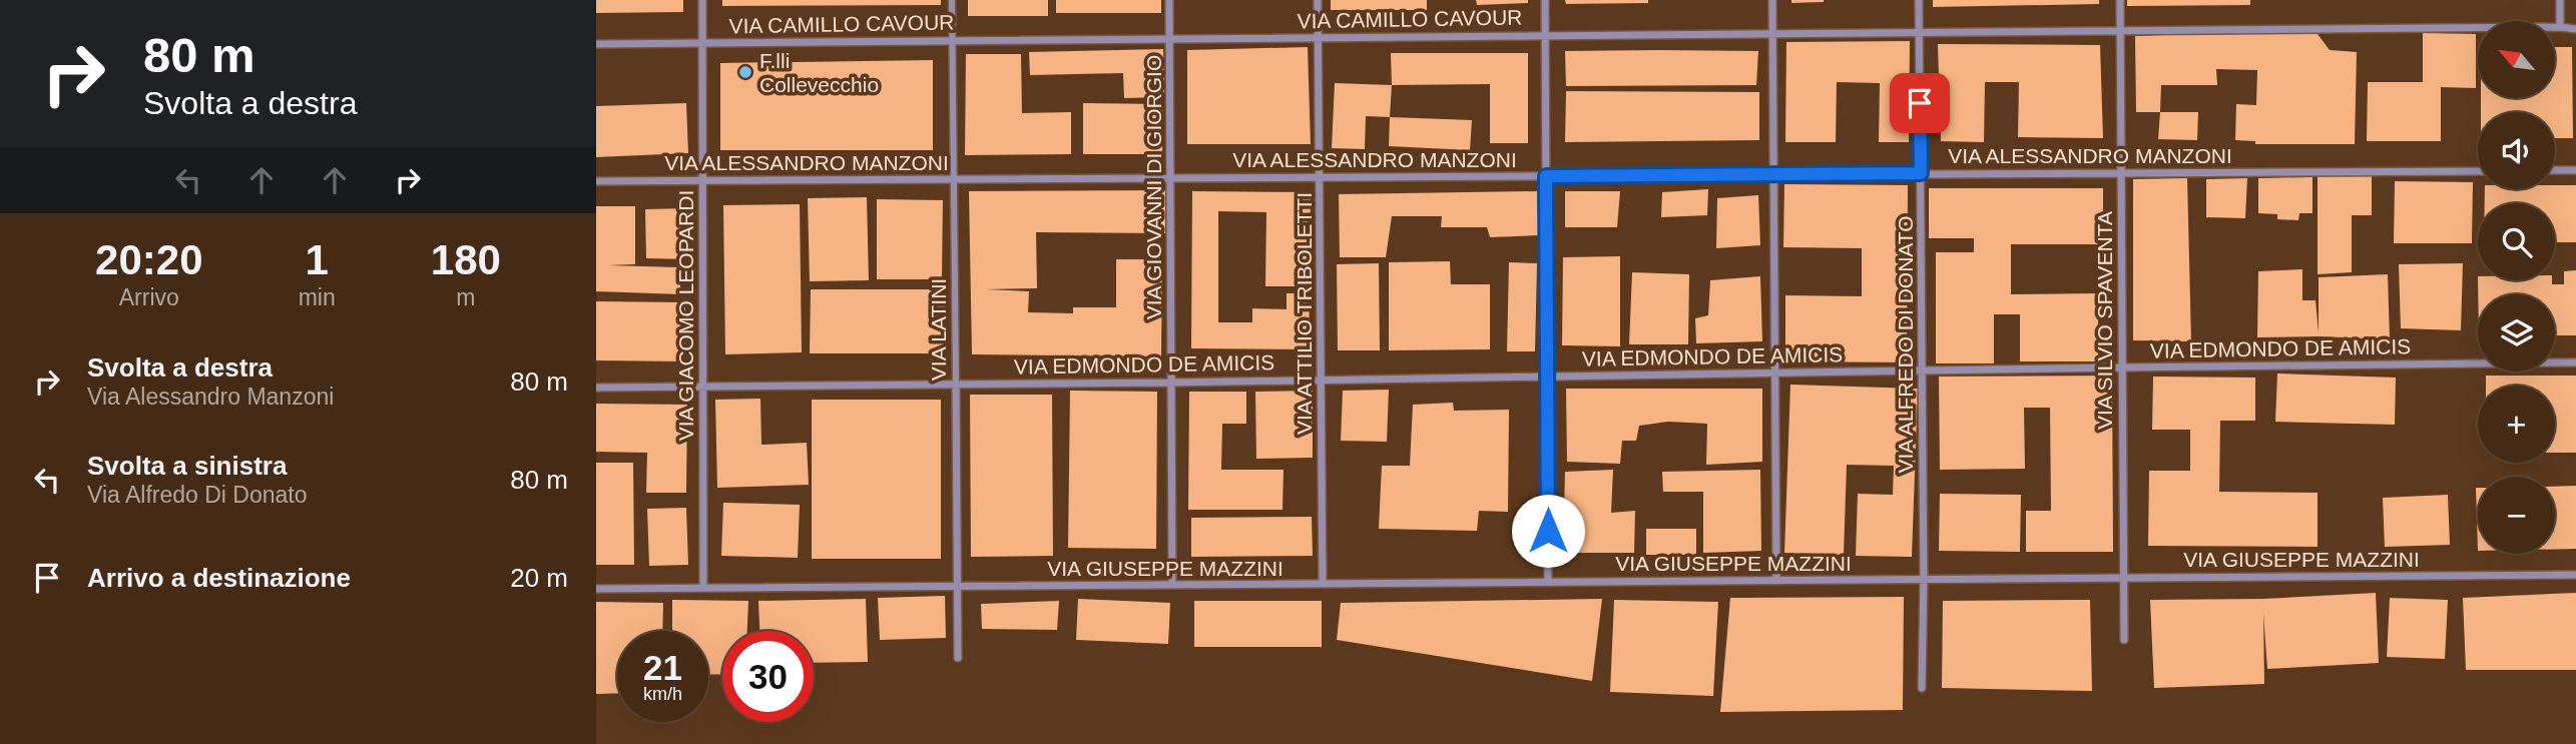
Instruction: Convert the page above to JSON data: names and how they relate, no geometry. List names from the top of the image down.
{
  "streets": {
    "street": [
      "VIA CAMILLO CAVOUR",
      "VIA ALESSANDRO MANZONI",
      "VIA GIOVANNI DI GIORGIO",
      "VIA ATTILIO TRIBOLETTI",
      "VIA GIACOMO LEOPARDI",
      "VIA SILVIO SPAVENTA",
      "VIA LATINI",
      "VIA ALFREDO DI DONATO",
      "VIA EDMONDO DE AMICIS",
      "VIA GIUSEPPE MAZZINI"
    ]
  },
  "crossings": [
    ["VIA CAMILLO CAVOUR", "VIA GIOVANNI DI GIORGIO"],
    ["VIA CAMILLO CAVOUR", "VIA ATTILIO TRIBOLETTI"],
    ["VIA CAMILLO CAVOUR", "VIA GIACOMO LEOPARDI"],
    ["VIA CAMILLO CAVOUR", "VIA SILVIO SPAVENTA"],
    ["VIA CAMILLO CAVOUR", "VIA LATINI"],
    ["VIA CAMILLO CAVOUR", "VIA ALFREDO DI DONATO"],
    ["VIA ALESSANDRO MANZONI", "VIA GIOVANNI DI GIORGIO"],
    ["VIA ALESSANDRO MANZONI", "VIA ATTILIO TRIBOLETTI"],
    ["VIA ALESSANDRO MANZONI", "VIA GIACOMO LEOPARDI"],
    ["VIA ALESSANDRO MANZONI", "VIA SILVIO SPAVENTA"],
    ["VIA ALESSANDRO MANZONI", "VIA LATINI"],
    ["VIA ALESSANDRO MANZONI", "VIA ALFREDO DI DONATO"],
    ["VIA GIOVANNI DI GIORGIO", "VIA EDMONDO DE AMICIS"],
    ["VIA GIOVANNI DI GIORGIO", "VIA GIUSEPPE MAZZINI"],
    ["VIA ATTILIO TRIBOLETTI", "VIA EDMONDO DE AMICIS"],
    ["VIA ATTILIO TRIBOLETTI", "VIA GIUSEPPE MAZZINI"],
    ["VIA GIACOMO LEOPARDI", "VIA EDMONDO DE AMICIS"],
    ["VIA GIACOMO LEOPARDI", "VIA GIUSEPPE MAZZINI"],
    ["VIA SILVIO SPAVENTA", "VIA EDMONDO DE AMICIS"],
    ["VIA SILVIO SPAVENTA", "VIA GIUSEPPE MAZZINI"],
    ["VIA LATINI", "VIA EDMONDO DE AMICIS"],
    ["VIA LATINI", "VIA GIUSEPPE MAZZINI"],
    ["VIA ALFREDO DI DONATO", "VIA EDMONDO DE AMICIS"],
    ["VIA ALFREDO DI DONATO", "VIA GIUSEPPE MAZZINI"]
  ],
  "places": ["F.lli Collevecchio"],
  "north": "top left",
  "page": {
    "turn": ["80 m", "Svolta a destra"],
    "map_buttons": ["+", "−"],
    "eta": [
      "20:20",
      "Arrivo",
      "1",
      "min",
      "180",
      "m"
    ],
    "list": [
      {
        "name": "Svolta a destra",
        "note": "Via Alessandro Manzoni",
        "value": "80 m"
      },
      {
        "name": "Svolta a sinistra",
        "note": "Via Alfredo Di Donato",
        "value": "80 m"
      },
      {
        "name": "Arrivo a destinazione",
        "value": "20 m"
      }
    ],
    "speed": "21 km/h",
    "limit": "30"
  }
}
